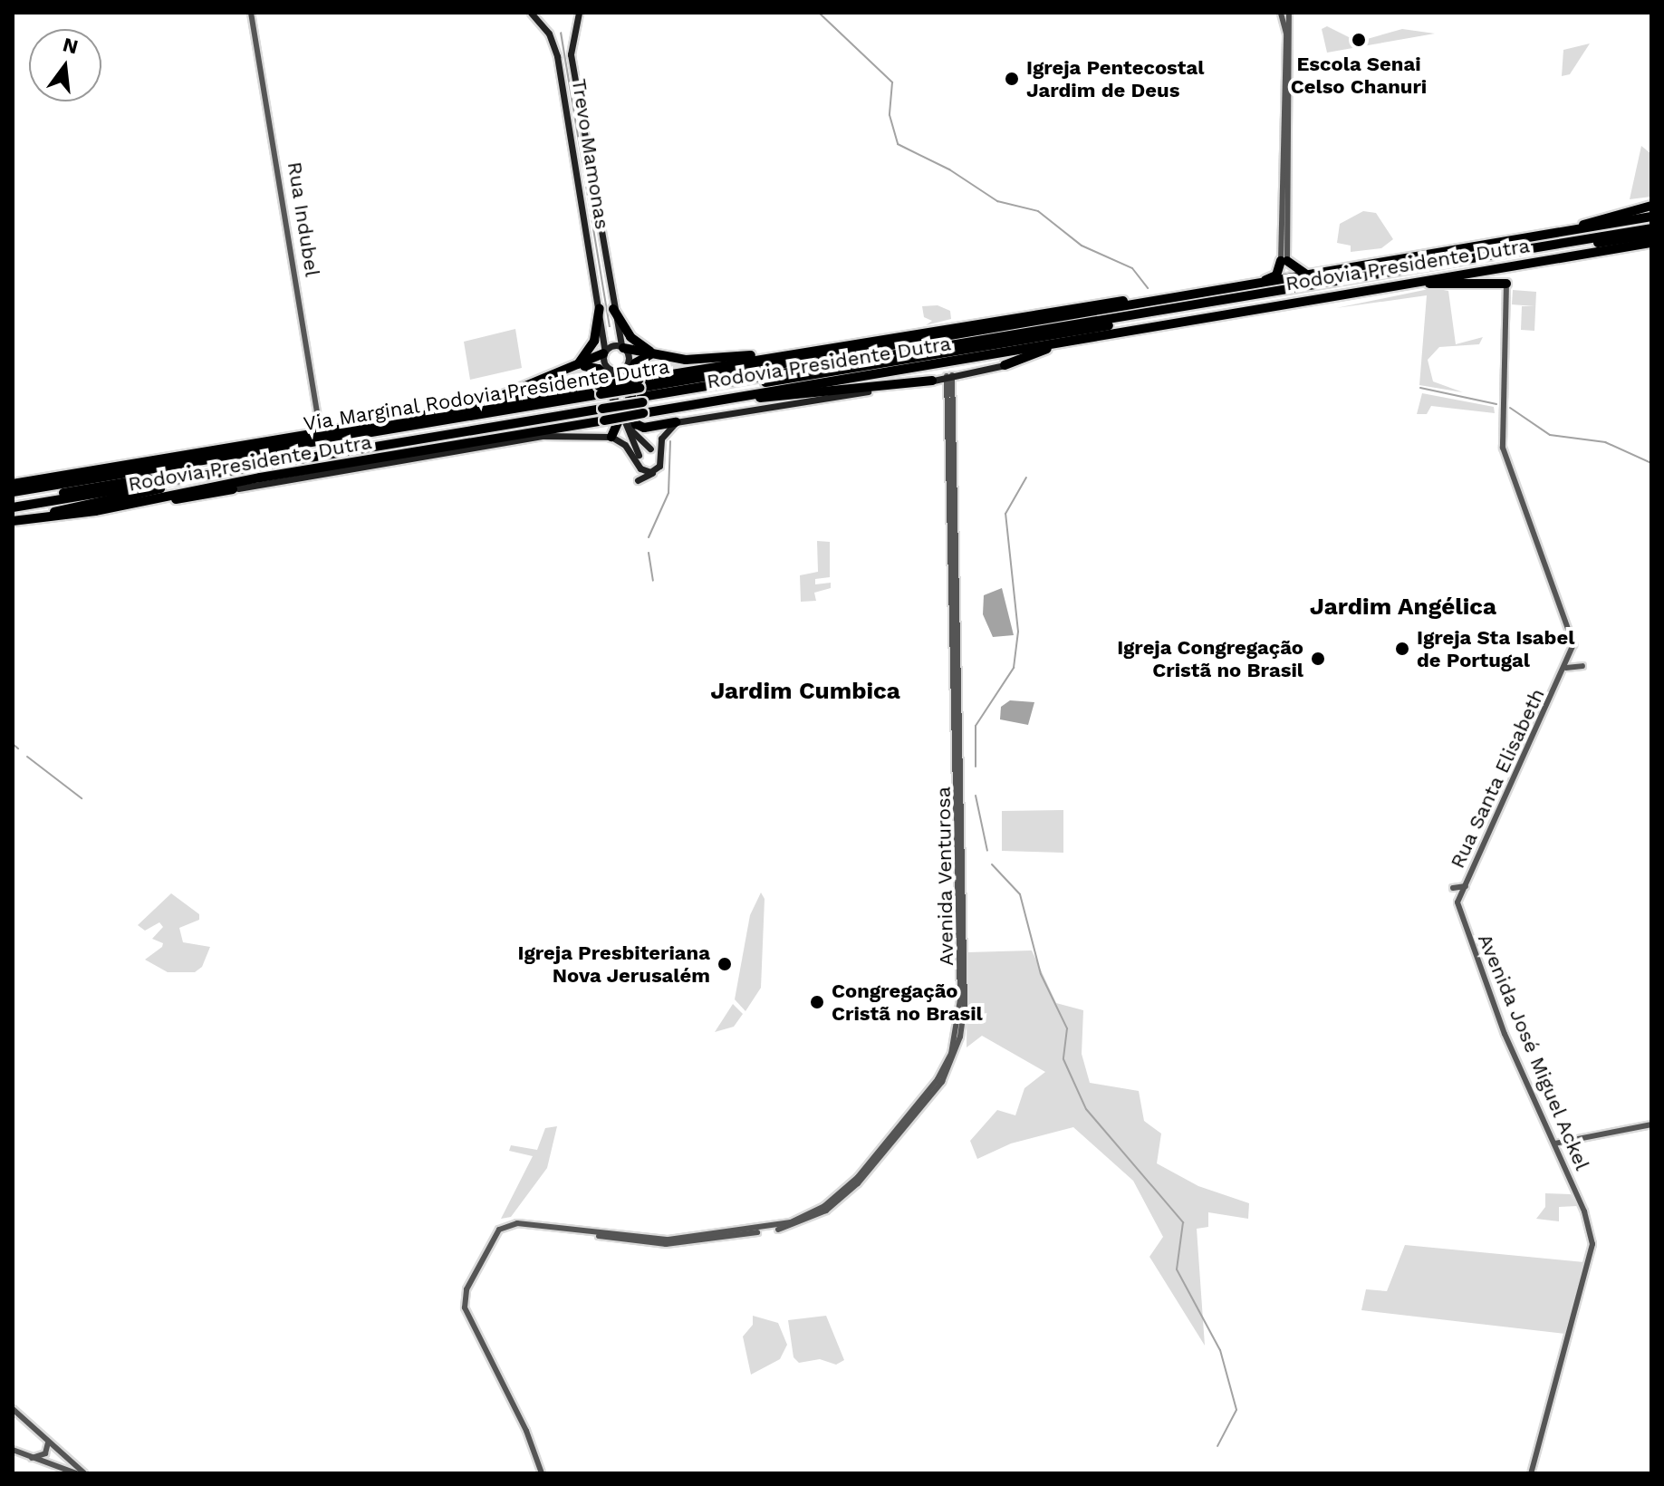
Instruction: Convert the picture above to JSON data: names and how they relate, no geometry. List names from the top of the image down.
{
  "streets": {
    "highway": ["Rodovia Presidente Dutra", "Via Marginal Rodovia Presidente Dutra"],
    "main road": ["Trevo Mamonas"],
    "street": [
      "Rua Indubel",
      "Rua Santa Elisabeth",
      "Avenida Venturosa",
      "Avenida José Miguel Ackel"
    ]
  },
  "crossings": [
    ["Rodovia Presidente Dutra", "Via Marginal Rodovia Presidente Dutra"],
    ["Rua Santa Elisabeth", "Avenida José Miguel Ackel"]
  ],
  "districts": ["Jardim Angélica", "Jardim Cumbica"],
  "places": [
    "Escola Senai Celso Chanuri",
    "Igreja Pentecostal Jardim de Deus",
    "Igreja Sta Isabel de Portugal",
    "Igreja Congregação Cristã no Brasil",
    "Igreja Presbiteriana Nova Jerusalém",
    "Congregação Cristã no Brasil"
  ],
  "north": "top"
}
